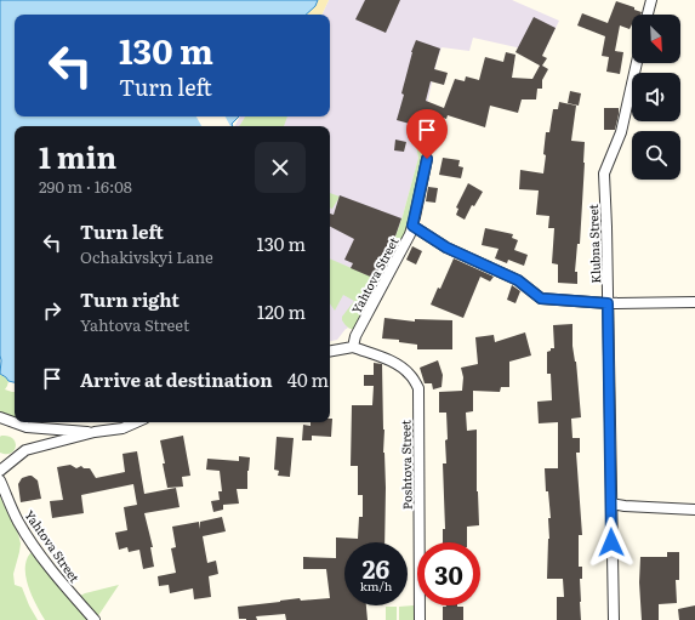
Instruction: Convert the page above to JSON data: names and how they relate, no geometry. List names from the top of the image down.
{
  "streets": {
    "street": ["Klubna Street", "Yahtova Street", "Poshtova Street"]
  },
  "crossings": [
    ["Yahtova Street", "Poshtova Street"]
  ],
  "north": "bottom right",
  "page": {
    "turn": ["130 m", "Turn left"],
    "heading": ["1 min", "290 m · 16:08"],
    "list": [
      {
        "name": "Turn left",
        "note": "Ochakivskyi Lane",
        "value": "130 m"
      },
      {
        "name": "Turn right",
        "note": "Yahtova Street",
        "value": "120 m"
      },
      {
        "name": "Arrive at destination",
        "value": "40 m"
      }
    ],
    "speed": "26 km/h",
    "limit": "30"
  }
}
